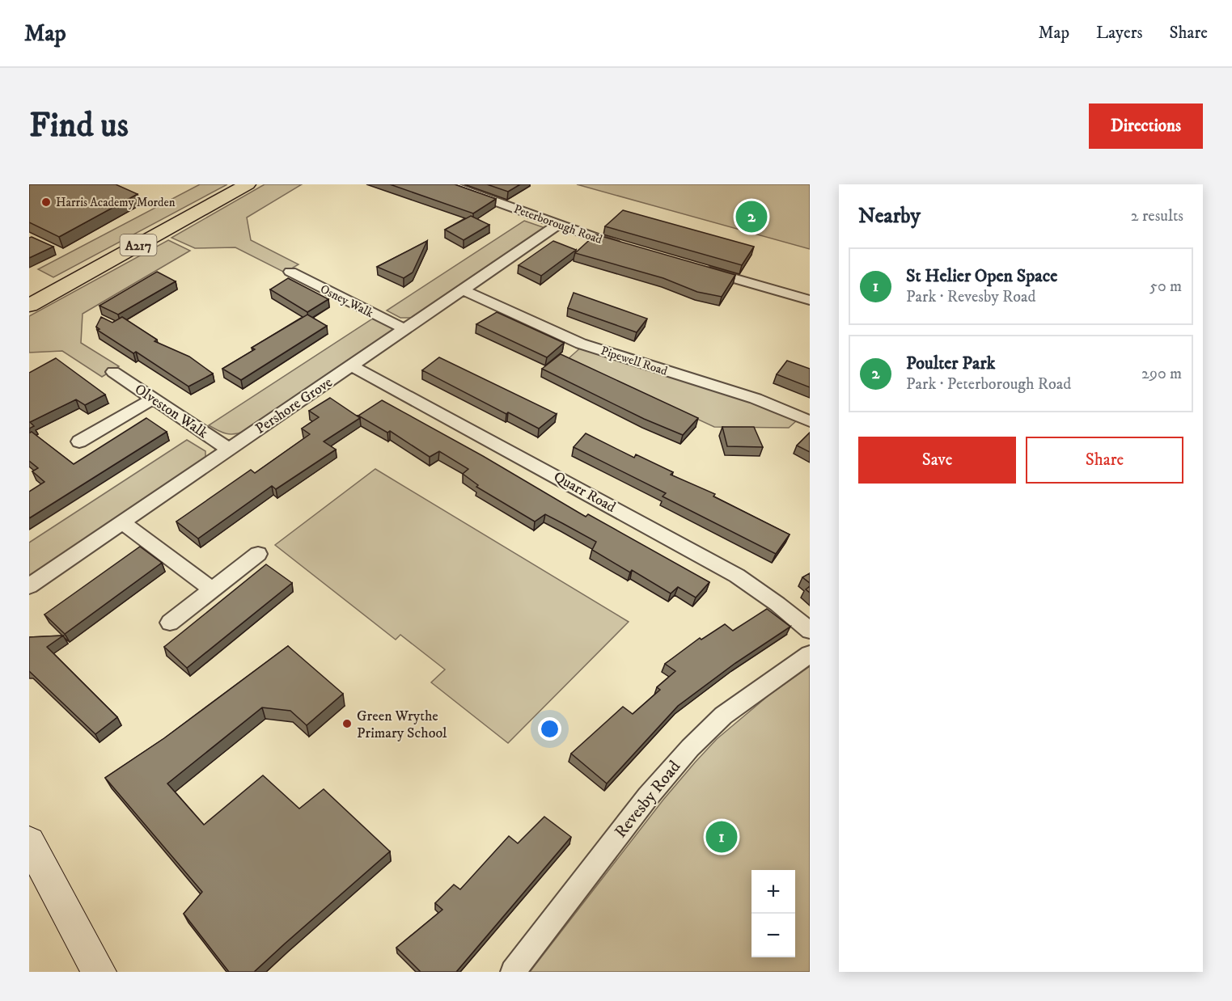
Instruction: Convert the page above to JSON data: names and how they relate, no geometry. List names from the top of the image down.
{
  "streets": {
    "main road": ["A217"],
    "street": [
      "Peterborough Road",
      "Osney Walk",
      "Pipewell Road",
      "Pershore Grove",
      "Olveston Walk",
      "Quarr Road",
      "Revesby Road"
    ]
  },
  "crossings": [
    ["Peterborough Road", "Pershore Grove"],
    ["Osney Walk", "Pershore Grove"],
    ["Pipewell Road", "Pershore Grove"],
    ["Pershore Grove", "Olveston Walk"],
    ["Pershore Grove", "Quarr Road"]
  ],
  "places": ["Harris Academy Morden", "Green Wrythe Primary School"],
  "page": {
    "header": "Map",
    "nav": ["Map", "Layers", "Share"],
    "buttons": [
      "Directions",
      ["Save", "Share"]
    ],
    "title": "Find us",
    "heading": ["Nearby", "2 results"],
    "pins": ["2", "1"],
    "list": [
      {
        "mark": "1",
        "name": "St Helier Open Space",
        "note": "Park · Revesby Road",
        "value": "50 m"
      },
      {
        "mark": "2",
        "name": "Poulter Park",
        "note": "Park · Peterborough Road",
        "value": "290 m"
      }
    ],
    "map_buttons": ["+", "−"]
  }
}
